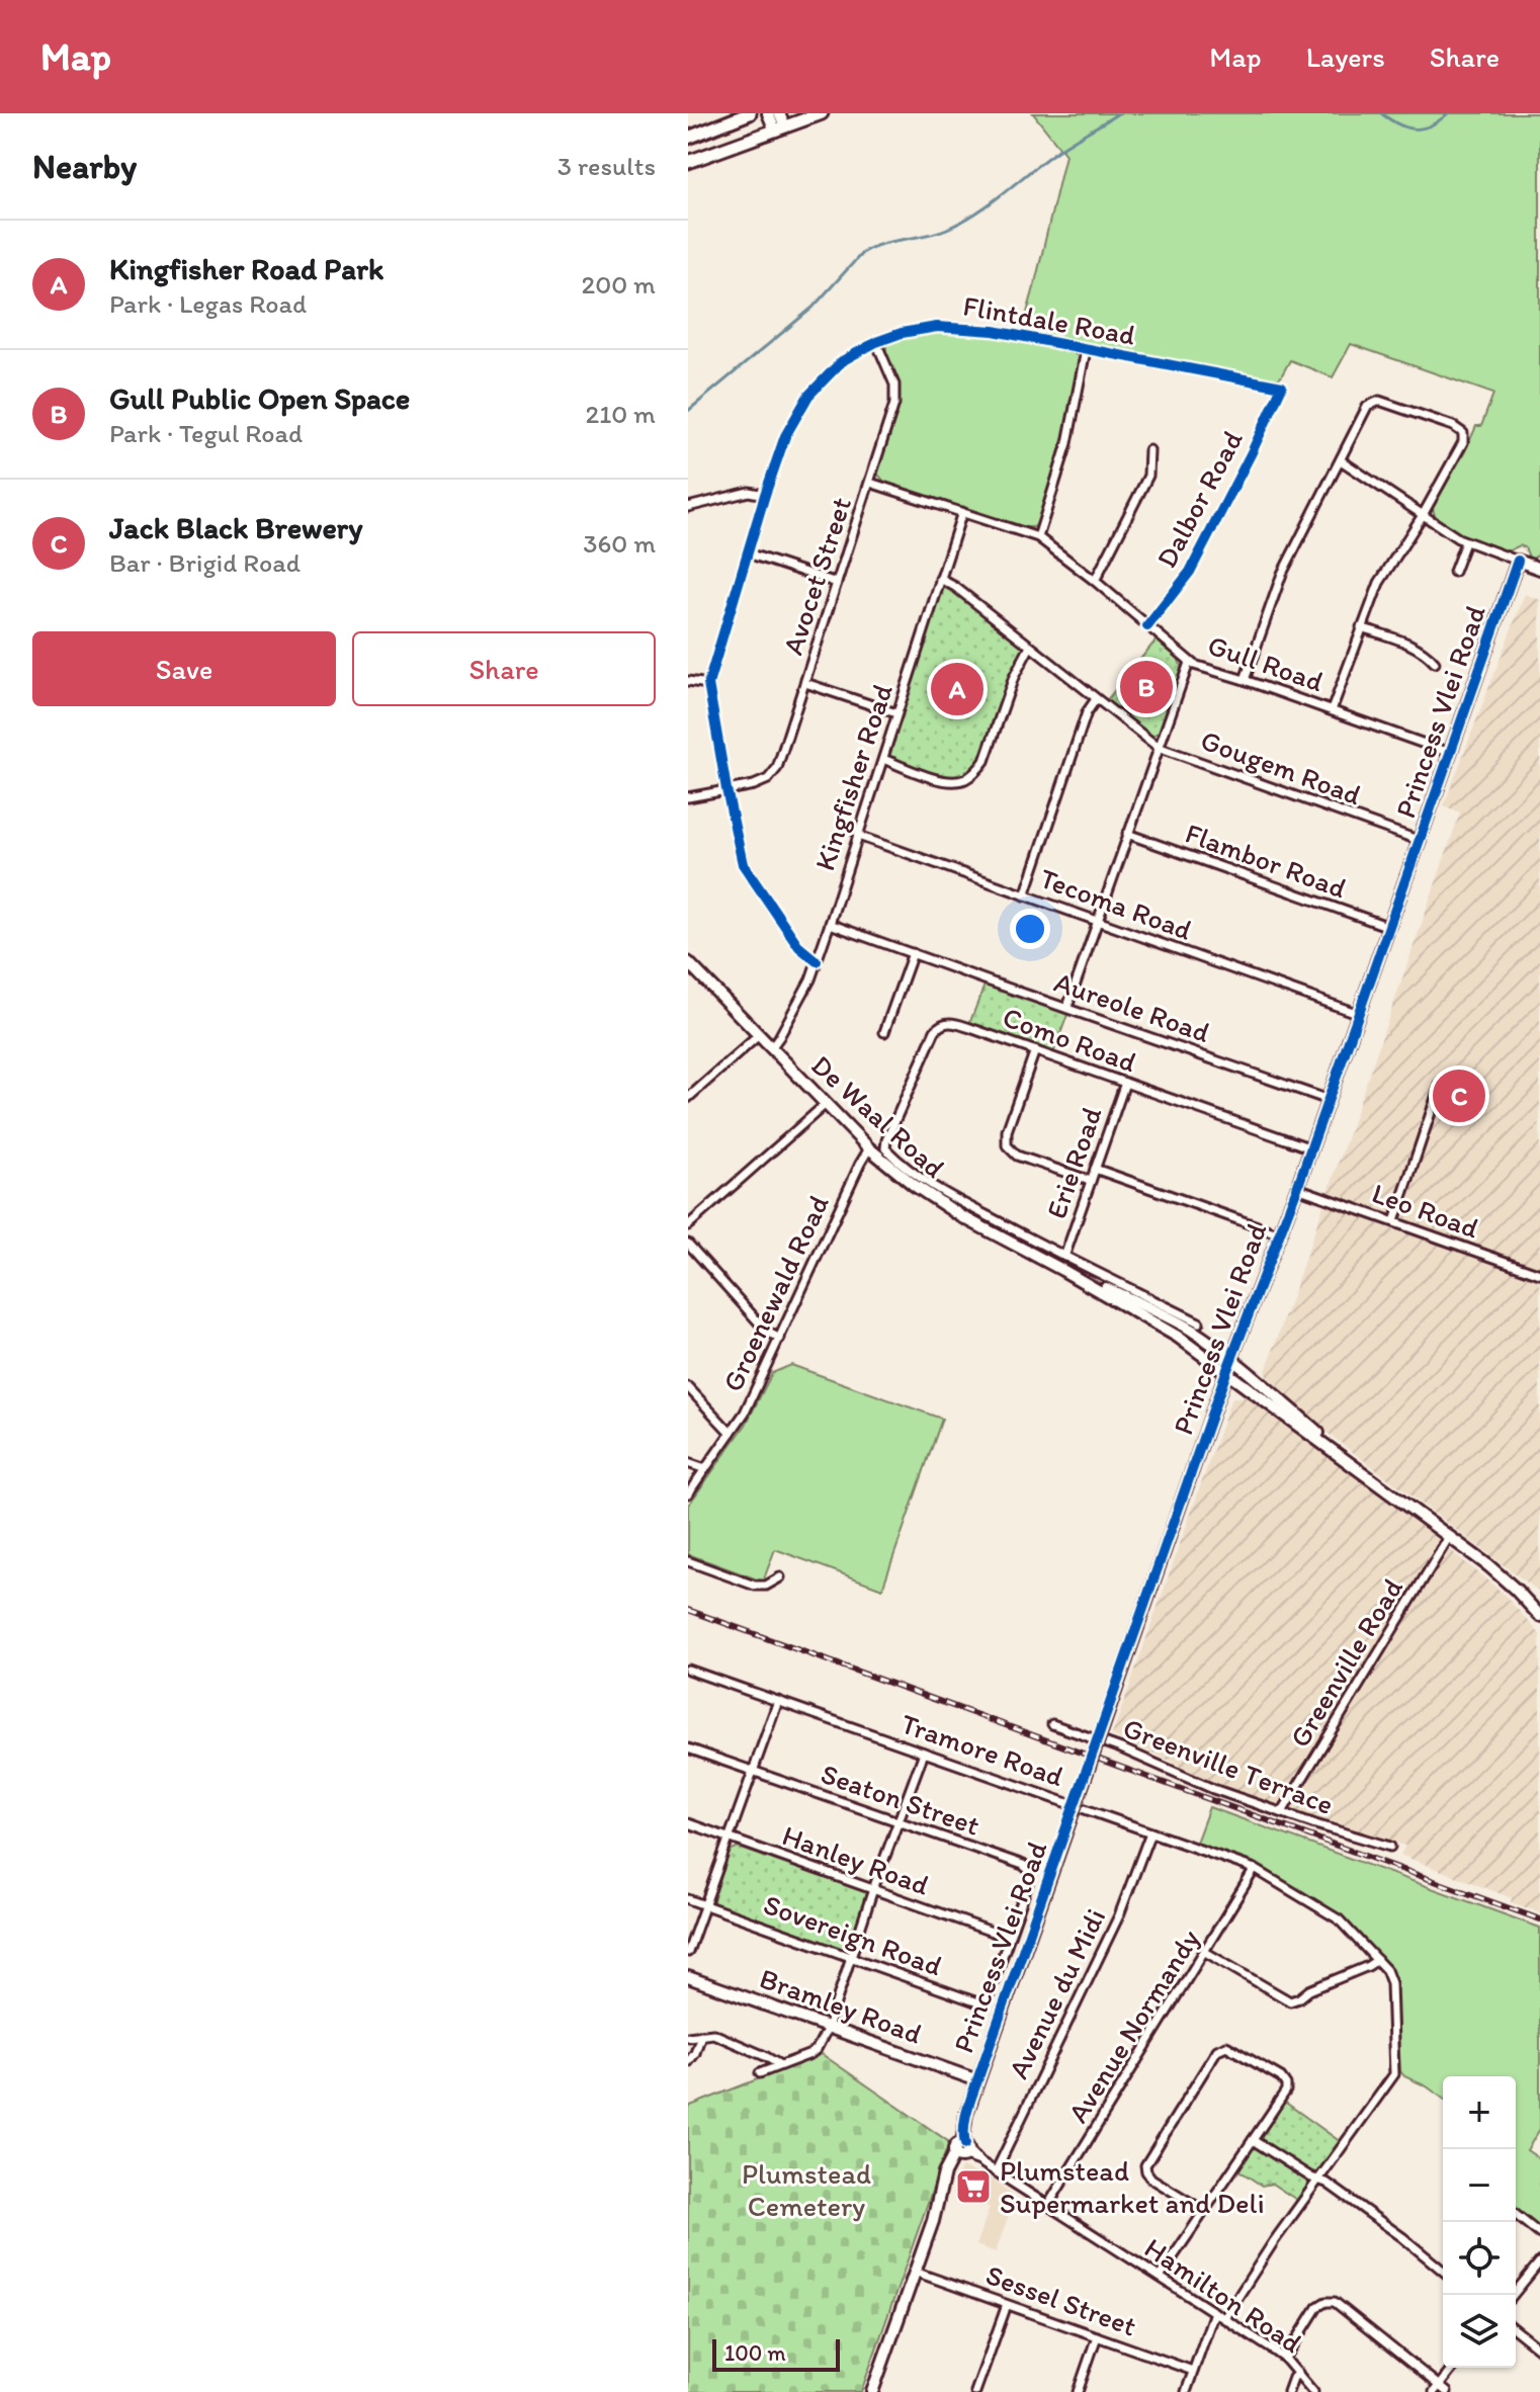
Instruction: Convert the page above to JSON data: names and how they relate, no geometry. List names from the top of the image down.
{
  "streets": {
    "street": [
      "Flintdale Road",
      "Dalbor Road",
      "Avocet Street",
      "Gull Road",
      "Princess Vlei Road",
      "Gougem Road",
      "Kingfisher Road",
      "Flambor Road",
      "Tecoma Road",
      "Aureole Road",
      "Como Road",
      "De Waal Road",
      "Erie Road",
      "Leo Road",
      "Groenewald Road",
      "Greenville Road",
      "Tramore Road",
      "Greenville Terrace",
      "Seaton Street",
      "Hanley Road",
      "Sovereign Road",
      "Avenue du Midi",
      "Bramley Road",
      "Avenue Normandy",
      "Hamilton Road",
      "Sessel Street"
    ]
  },
  "crossings": [
    ["Flintdale Road", "Dalbor Road"],
    ["Flintdale Road", "Avocet Street"],
    ["Flintdale Road", "Kingfisher Road"],
    ["Dalbor Road", "Gull Road"],
    ["Avocet Street", "Gull Road"],
    ["Gull Road", "Princess Vlei Road"],
    ["Gull Road", "Kingfisher Road"],
    ["Princess Vlei Road", "Gougem Road"],
    ["Princess Vlei Road", "Flambor Road"],
    ["Princess Vlei Road", "Tecoma Road"],
    ["Princess Vlei Road", "Aureole Road"],
    ["Princess Vlei Road", "Como Road"],
    ["Princess Vlei Road", "De Waal Road"],
    ["Princess Vlei Road", "Leo Road"],
    ["Princess Vlei Road", "Bramley Road"],
    ["Princess Vlei Road", "Hamilton Road"],
    ["Princess Vlei Road", "Sessel Street"],
    ["Gougem Road", "Kingfisher Road"],
    ["Kingfisher Road", "Tecoma Road"],
    ["Kingfisher Road", "Aureole Road"],
    ["Kingfisher Road", "De Waal Road"],
    ["Como Road", "Erie Road"],
    ["De Waal Road", "Groenewald Road"],
    ["De Waal Road", "Greenville Road"],
    ["Greenville Road", "Greenville Terrace"],
    ["Tramore Road", "Avenue du Midi"],
    ["Tramore Road", "Avenue Normandy"],
    ["Seaton Street", "Hanley Road"],
    ["Seaton Street", "Sovereign Road"],
    ["Hanley Road", "Sovereign Road"],
    ["Avenue du Midi", "Hamilton Road"],
    ["Avenue Normandy", "Hamilton Road"]
  ],
  "parks": ["Plumstead Cemetery"],
  "places": {
    "supermarket": ["Plumstead Supermarket and Deli"]
  },
  "scale_bar": "100 m",
  "page": {
    "header": "Map",
    "nav": ["Map", "Layers", "Share"],
    "heading": ["Nearby", "3 results"],
    "list": [
      {
        "mark": "A",
        "name": "Kingfisher Road Park",
        "note": "Park · Legas Road",
        "value": "200 m"
      },
      {
        "mark": "B",
        "name": "Gull Public Open Space",
        "note": "Park · Tegul Road",
        "value": "210 m"
      },
      {
        "mark": "C",
        "name": "Jack Black Brewery",
        "note": "Bar · Brigid Road",
        "value": "360 m"
      }
    ],
    "buttons": ["Save", "Share"],
    "pins": ["B", "A", "C"],
    "map_buttons": ["+", "−"],
    "scale": "100 m"
  }
}
